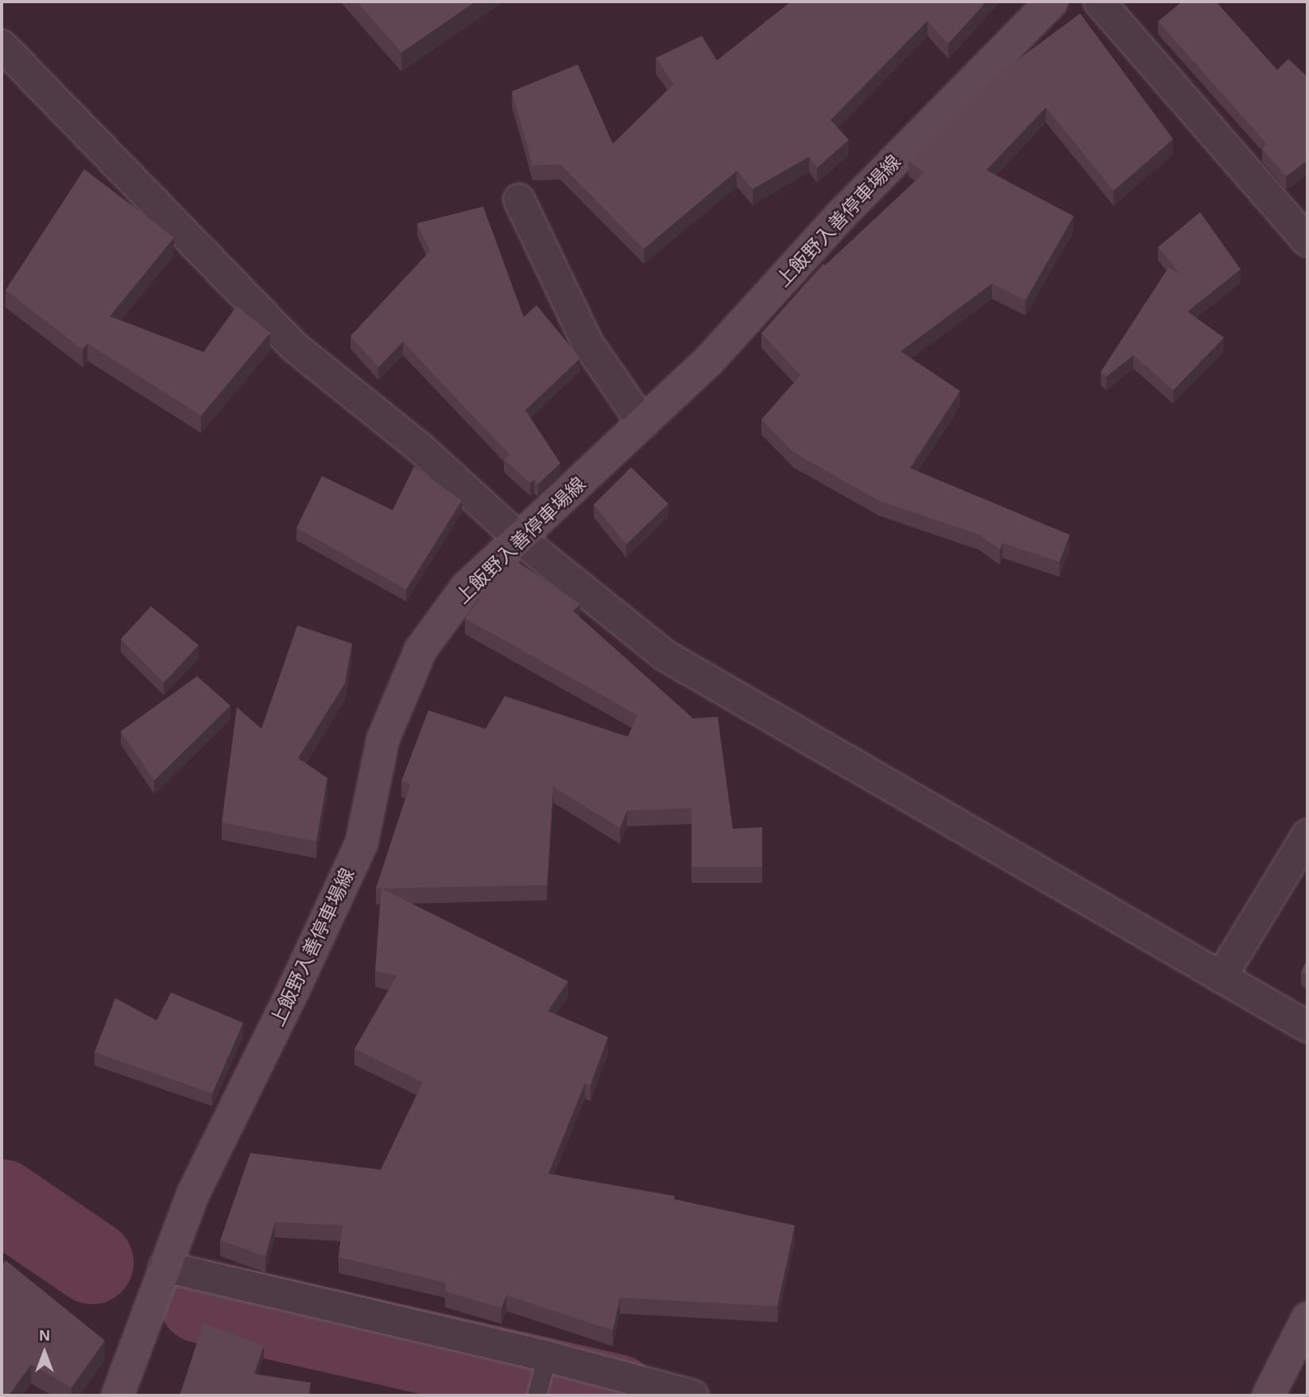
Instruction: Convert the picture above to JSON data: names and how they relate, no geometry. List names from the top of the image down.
{
  "streets": {
    "main road": ["上飯野入善停車場線"]
  },
  "north": "top"
}
